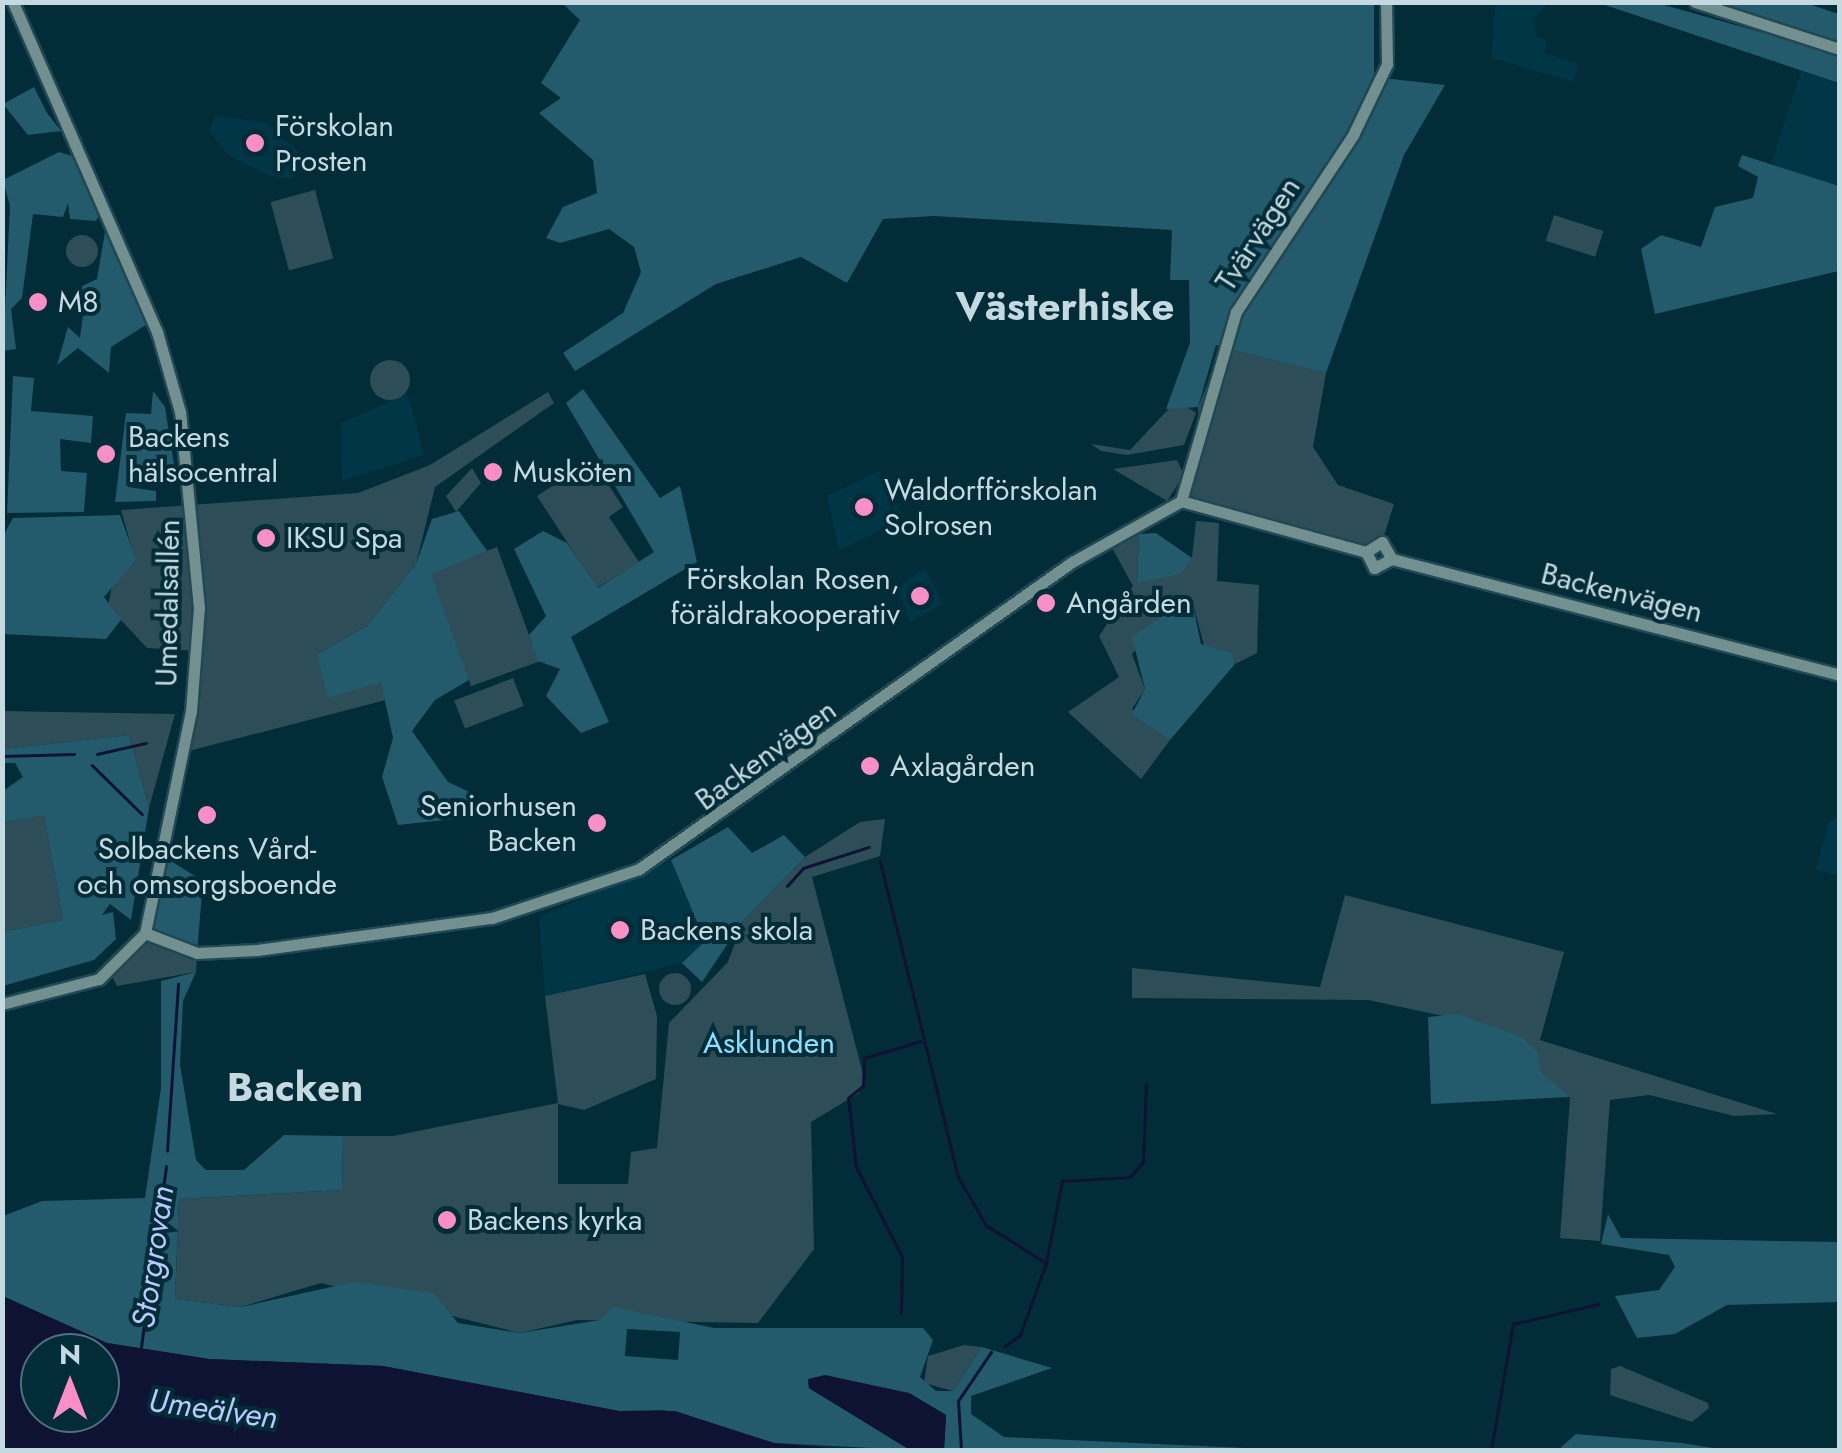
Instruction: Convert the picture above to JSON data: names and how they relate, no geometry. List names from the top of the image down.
{
  "streets": {
    "street": ["Tvärvägen", "Backenvägen", "Umedalsallén"]
  },
  "crossings": [
    ["Tvärvägen", "Backenvägen"],
    ["Backenvägen", "Umedalsallén"]
  ],
  "districts": ["Västerhiske", "Backen"],
  "water": ["Storgrovan", "Umeälven"],
  "parks": ["Asklunden"],
  "places": [
    "Förskolan Prosten",
    "M8",
    "Backens hälsocentral",
    "Musköten",
    "Waldorfförskolan Solrosen",
    "IKSU Spa",
    "Förskolan Rosen, föräldrakooperativ",
    "Angården",
    "Axlagården",
    "Solbackens Vård- och omsorgsboende",
    "Seniorhusen Backen",
    "Backens skola",
    "Backens kyrka"
  ],
  "north": "top"
}
